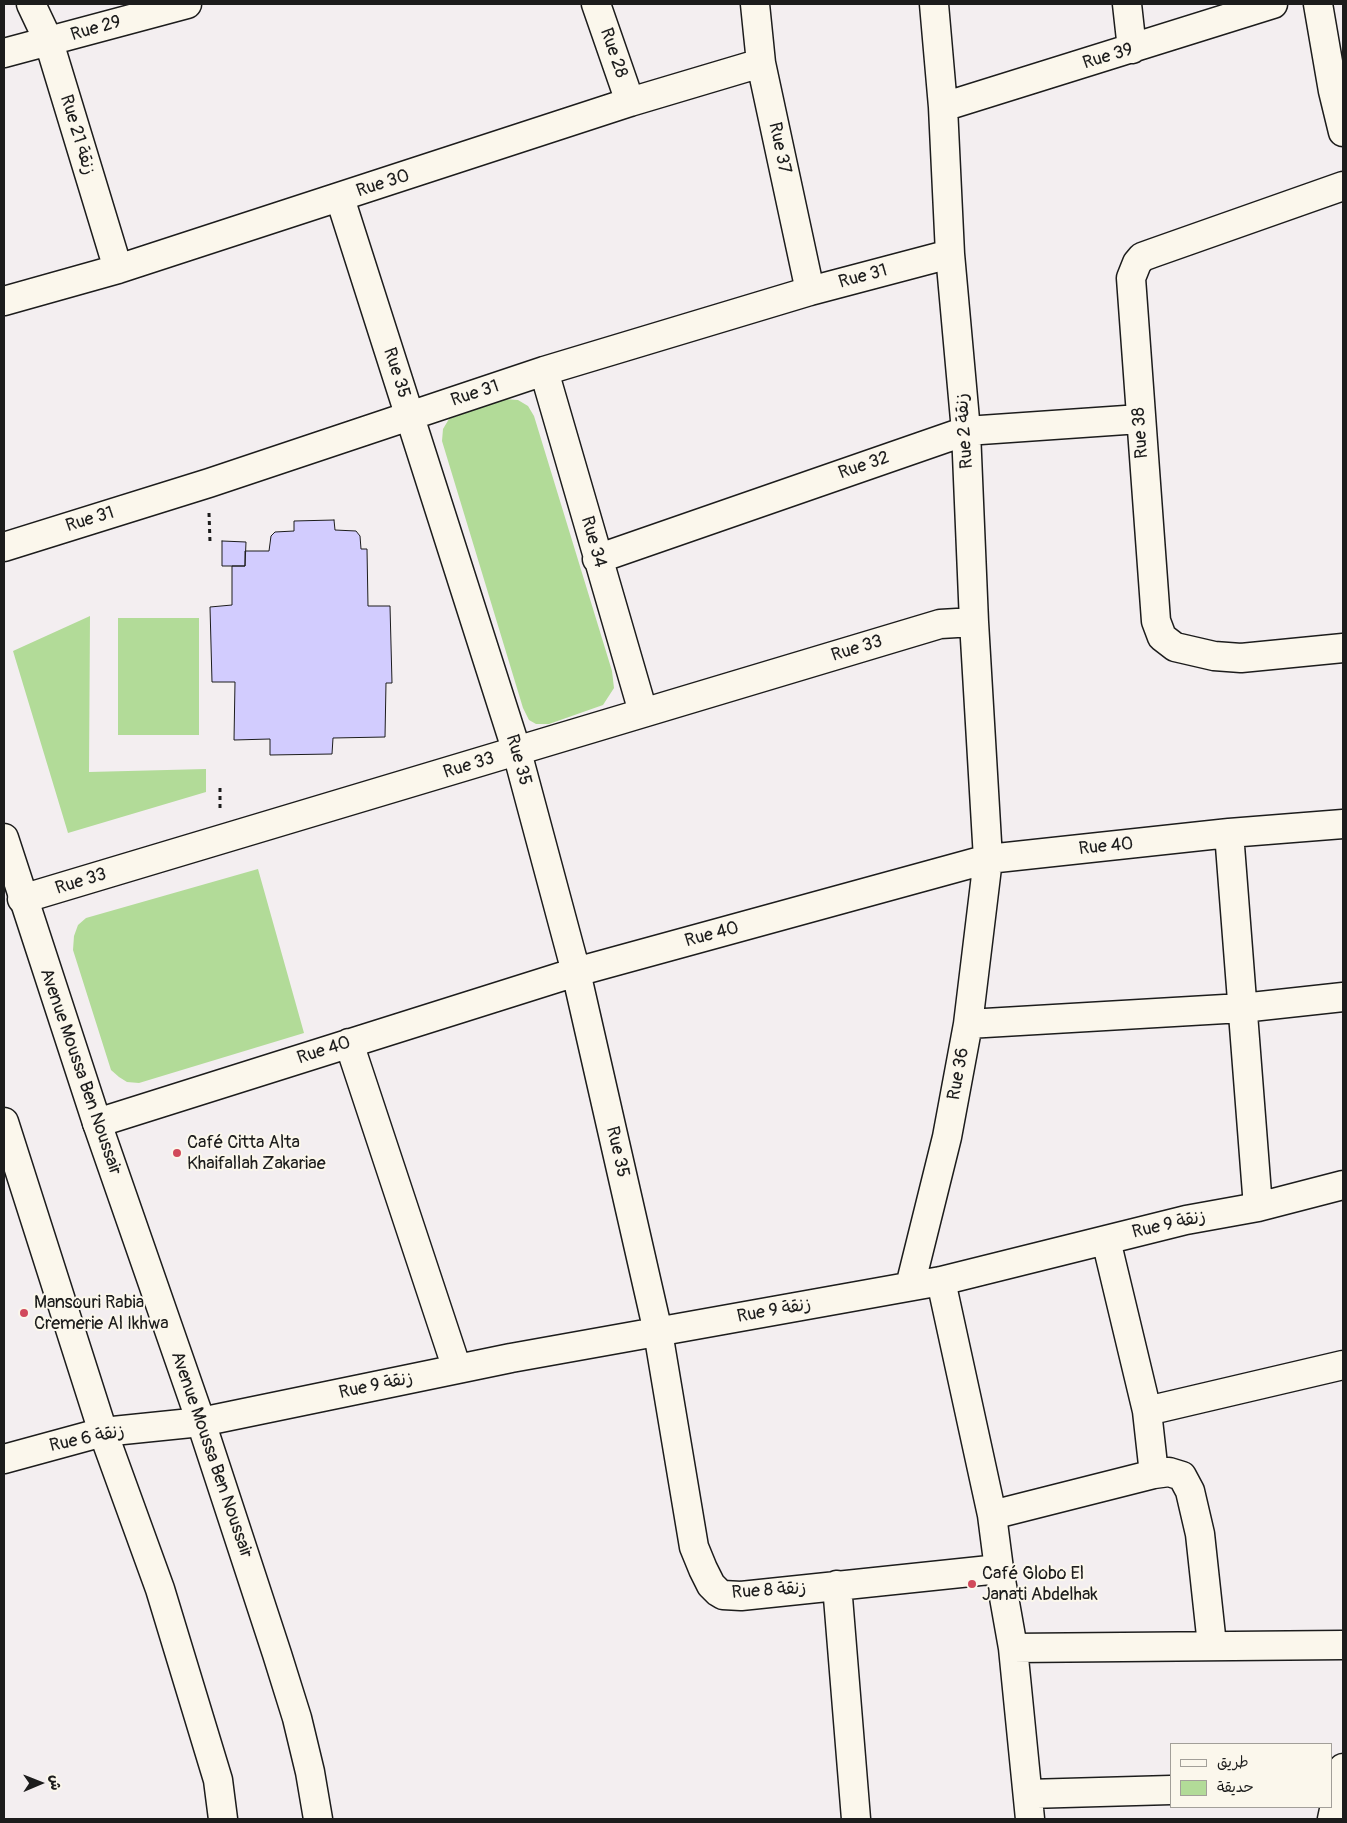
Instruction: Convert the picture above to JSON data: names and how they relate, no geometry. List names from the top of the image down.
{
  "streets": {
    "street": [
      "Rue 29",
      "Rue 28",
      "Rue 39",
      "Rue 21 زنقة",
      "Rue 37",
      "Rue 30",
      "Rue 31",
      "Rue 35",
      "Rue 2 زنقة",
      "Rue 38",
      "Rue 32",
      "Rue 34",
      "Rue 33",
      "Rue 40",
      "Avenue Moussa Ben Noussair",
      "Rue 36",
      "Rue 9 زنقة",
      "Rue 6 زنقة",
      "Rue 8 زنقة"
    ]
  },
  "crossings": [
    ["Rue 29", "Rue 21 زنقة"],
    ["Rue 28", "Rue 30"],
    ["Rue 39", "Rue 2 زنقة"],
    ["Rue 21 زنقة", "Rue 30"],
    ["Rue 37", "Rue 30"],
    ["Rue 37", "Rue 31"],
    ["Rue 30", "Rue 35"],
    ["Rue 31", "Rue 35"],
    ["Rue 31", "Rue 2 زنقة"],
    ["Rue 31", "Rue 34"],
    ["Rue 35", "Rue 33"],
    ["Rue 35", "Rue 40"],
    ["Rue 35", "Rue 9 زنقة"],
    ["Rue 35", "Rue 8 زنقة"],
    ["Rue 2 زنقة", "Rue 32"],
    ["Rue 2 زنقة", "Rue 33"],
    ["Rue 2 زنقة", "Rue 40"],
    ["Rue 2 زنقة", "Rue 36"],
    ["Rue 38", "Rue 32"],
    ["Rue 32", "Rue 34"],
    ["Rue 34", "Rue 33"],
    ["Rue 33", "Avenue Moussa Ben Noussair"],
    ["Rue 40", "Avenue Moussa Ben Noussair"],
    ["Rue 40", "Rue 36"],
    ["Avenue Moussa Ben Noussair", "Rue 9 زنقة"],
    ["Avenue Moussa Ben Noussair", "Rue 6 زنقة"],
    ["Rue 36", "Rue 9 زنقة"],
    ["Rue 9 زنقة", "Rue 6 زنقة"],
    ["Rue 9 زنقة", "Rue 8 زنقة"]
  ],
  "places": ["Café Citta Alta Khaifallah Zakariae", "Mansouri Rabia Cremerie Al Ikhwa", "Café Globo El Janati Abdelhak"],
  "legend": ["طريق", "حديقة"],
  "north": "right"
}
